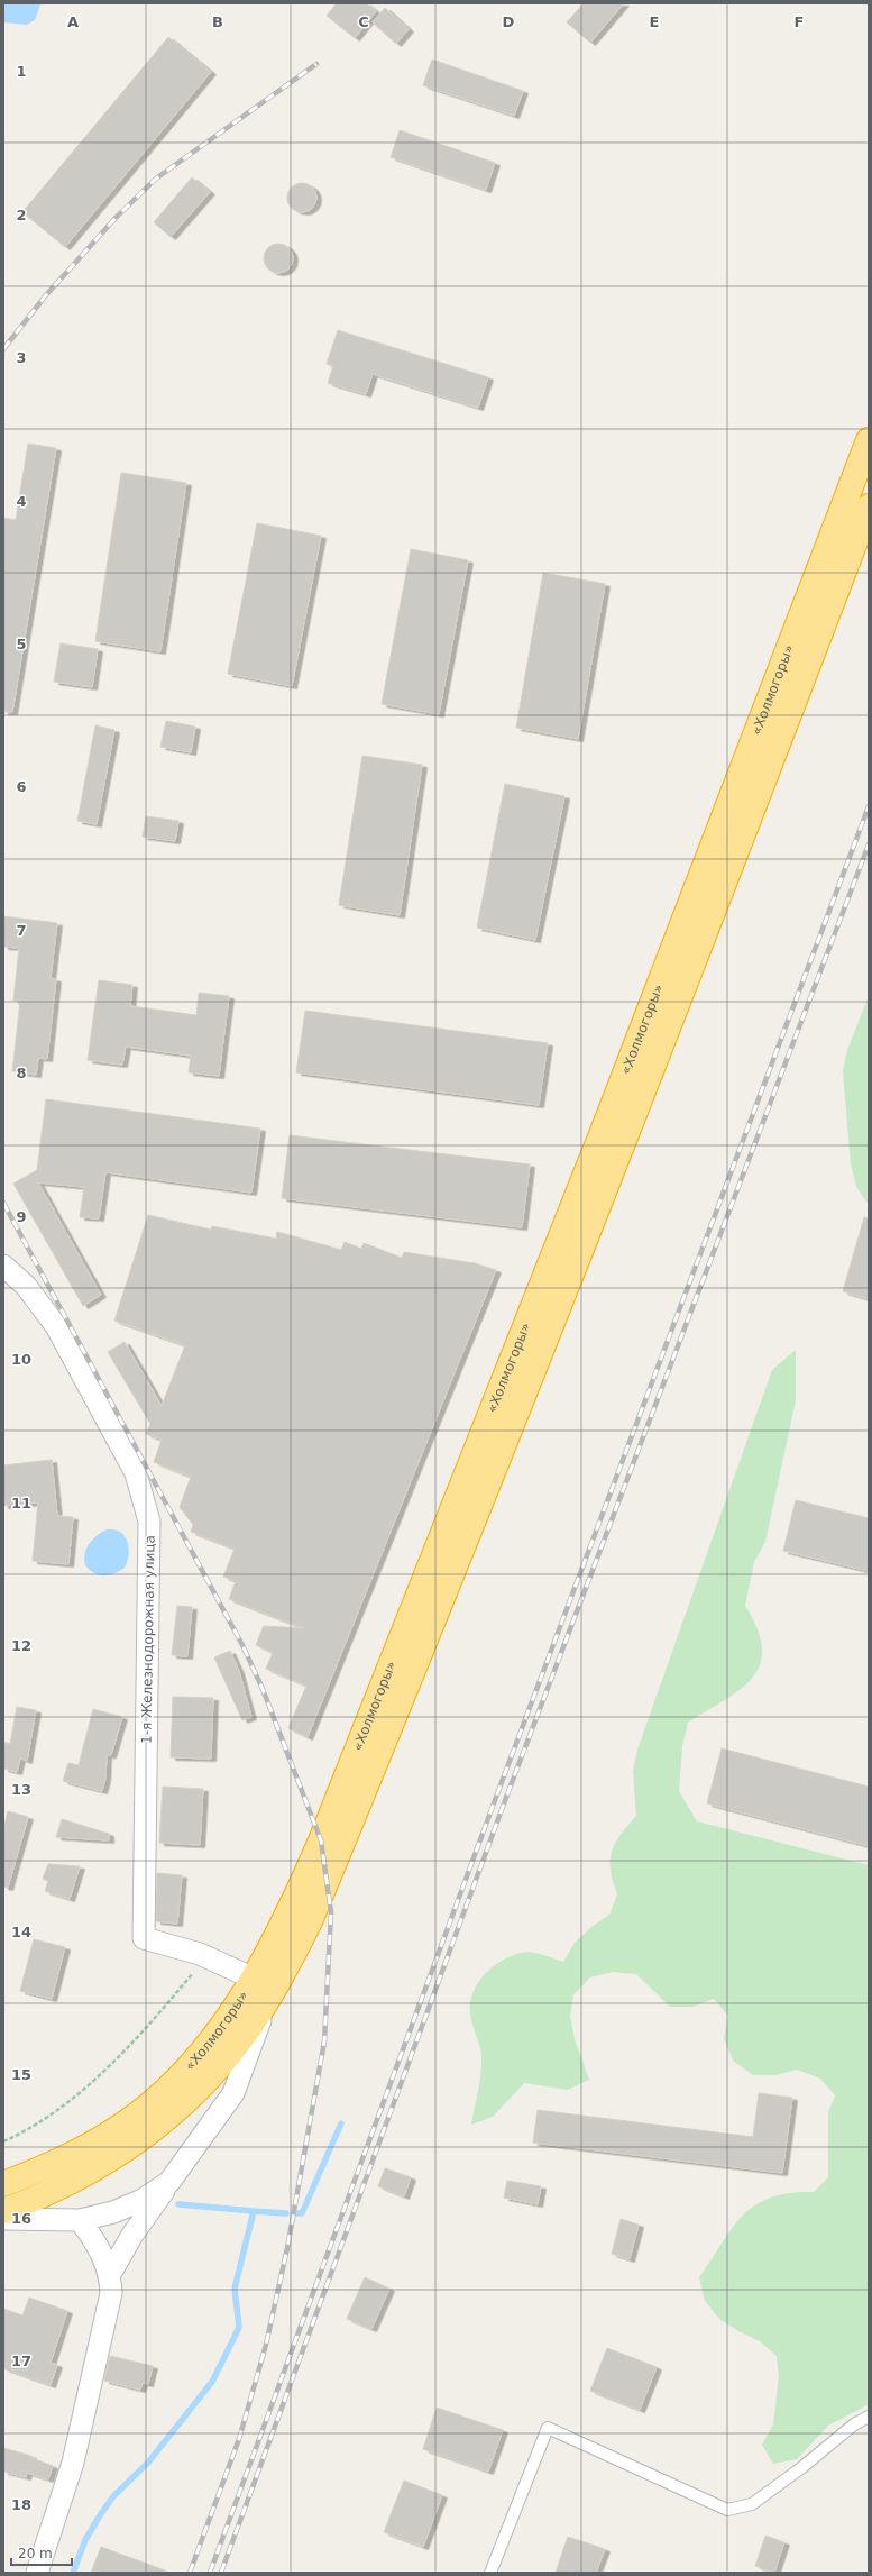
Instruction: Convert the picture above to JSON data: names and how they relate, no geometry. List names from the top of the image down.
{
  "streets": {
    "highway": ["«Холмогоры»"],
    "street": ["1-я Железнодорожная улица"]
  },
  "crossings": [
    ["«Холмогоры»", "1-я Железнодорожная улица"]
  ],
  "scale_bar": "20 m",
  "grid": {
    "columns": [
      "A",
      "B",
      "C",
      "D",
      "E",
      "F"
    ],
    "rows": [
      "1",
      "2",
      "3",
      "4",
      "5",
      "6",
      "7",
      "8",
      "9",
      "10",
      "11",
      "12",
      "13",
      "14",
      "15",
      "16",
      "17",
      "18"
    ]
  }
}
